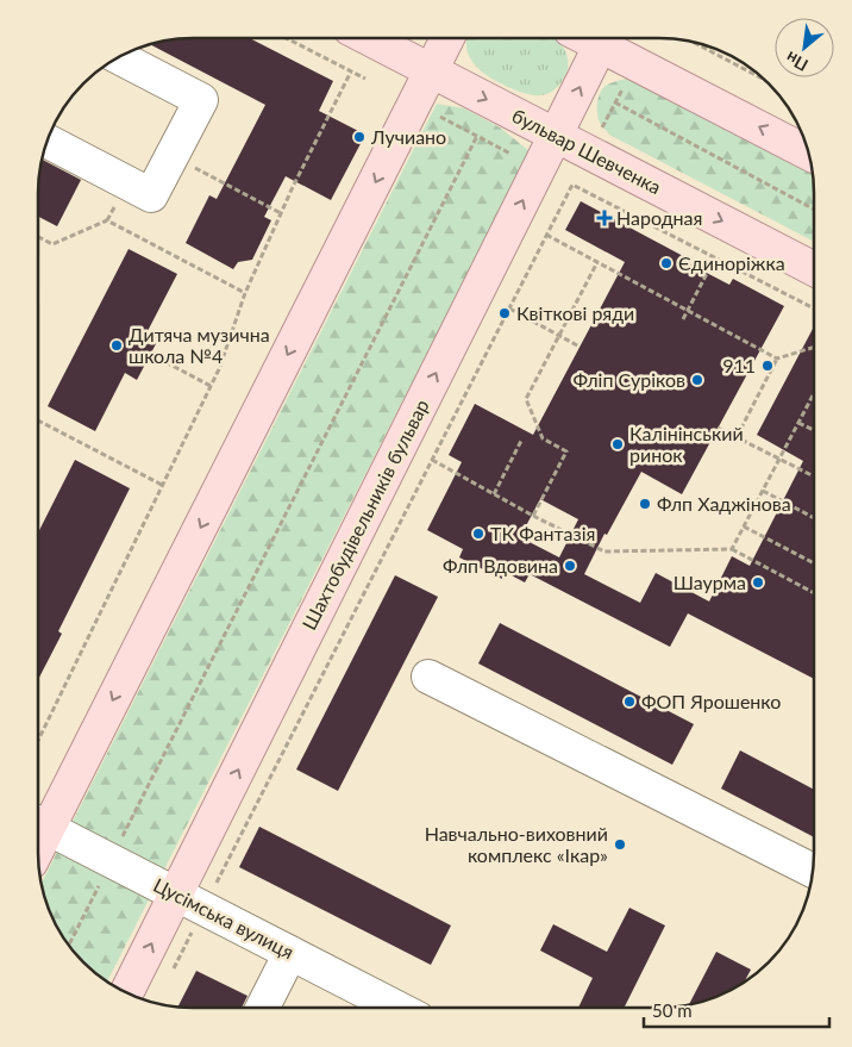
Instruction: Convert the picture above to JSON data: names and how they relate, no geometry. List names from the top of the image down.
{
  "streets": {
    "main road": ["бульвар Шевченка", "Шахтобудівельників бульвар"],
    "street": ["Цусімська вулиця"]
  },
  "crossings": [
    ["бульвар Шевченка", "Шахтобудівельників бульвар"],
    ["Шахтобудівельників бульвар", "Цусімська вулиця"]
  ],
  "places": {
    "other": [
      "Лучиано",
      "Єдиноріжка",
      "Квіткові ряди",
      "Дитяча музична школа №4",
      "911",
      "Фліп Суріков",
      "Калінінський ринок",
      "Флп Хаджінова",
      "ТК Фантазія",
      "Флп Вдовина",
      "Шаурма",
      "ФОП Ярошенко",
      "Навчально-виховний комплекс «Ікар»"
    ],
    "health": ["Народная"]
  },
  "scale_bar": "50 m",
  "north": "bottom left"
}
